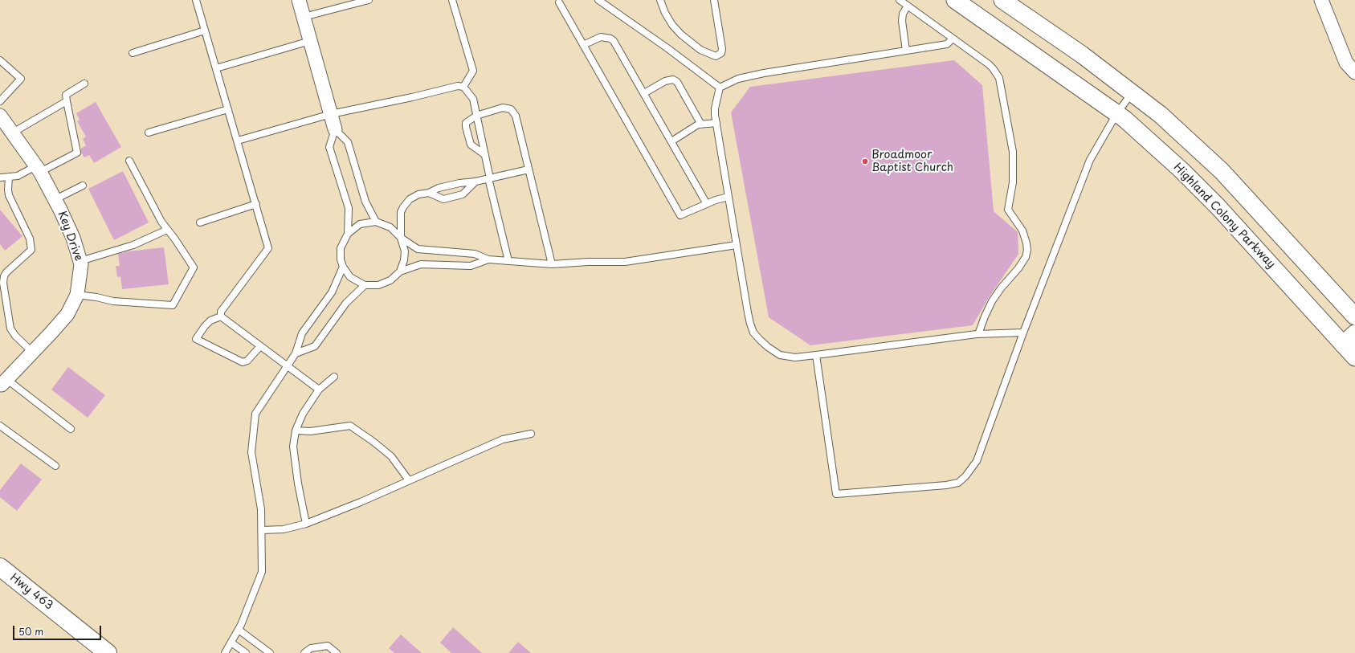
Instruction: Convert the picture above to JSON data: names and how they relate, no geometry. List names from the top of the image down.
{
  "streets": {
    "main road": ["Hwy 463"],
    "street": ["Highland Colony Parkway", "Key Drive"]
  },
  "places": ["Broadmoor Baptist Church"],
  "scale_bar": "50 m"
}
